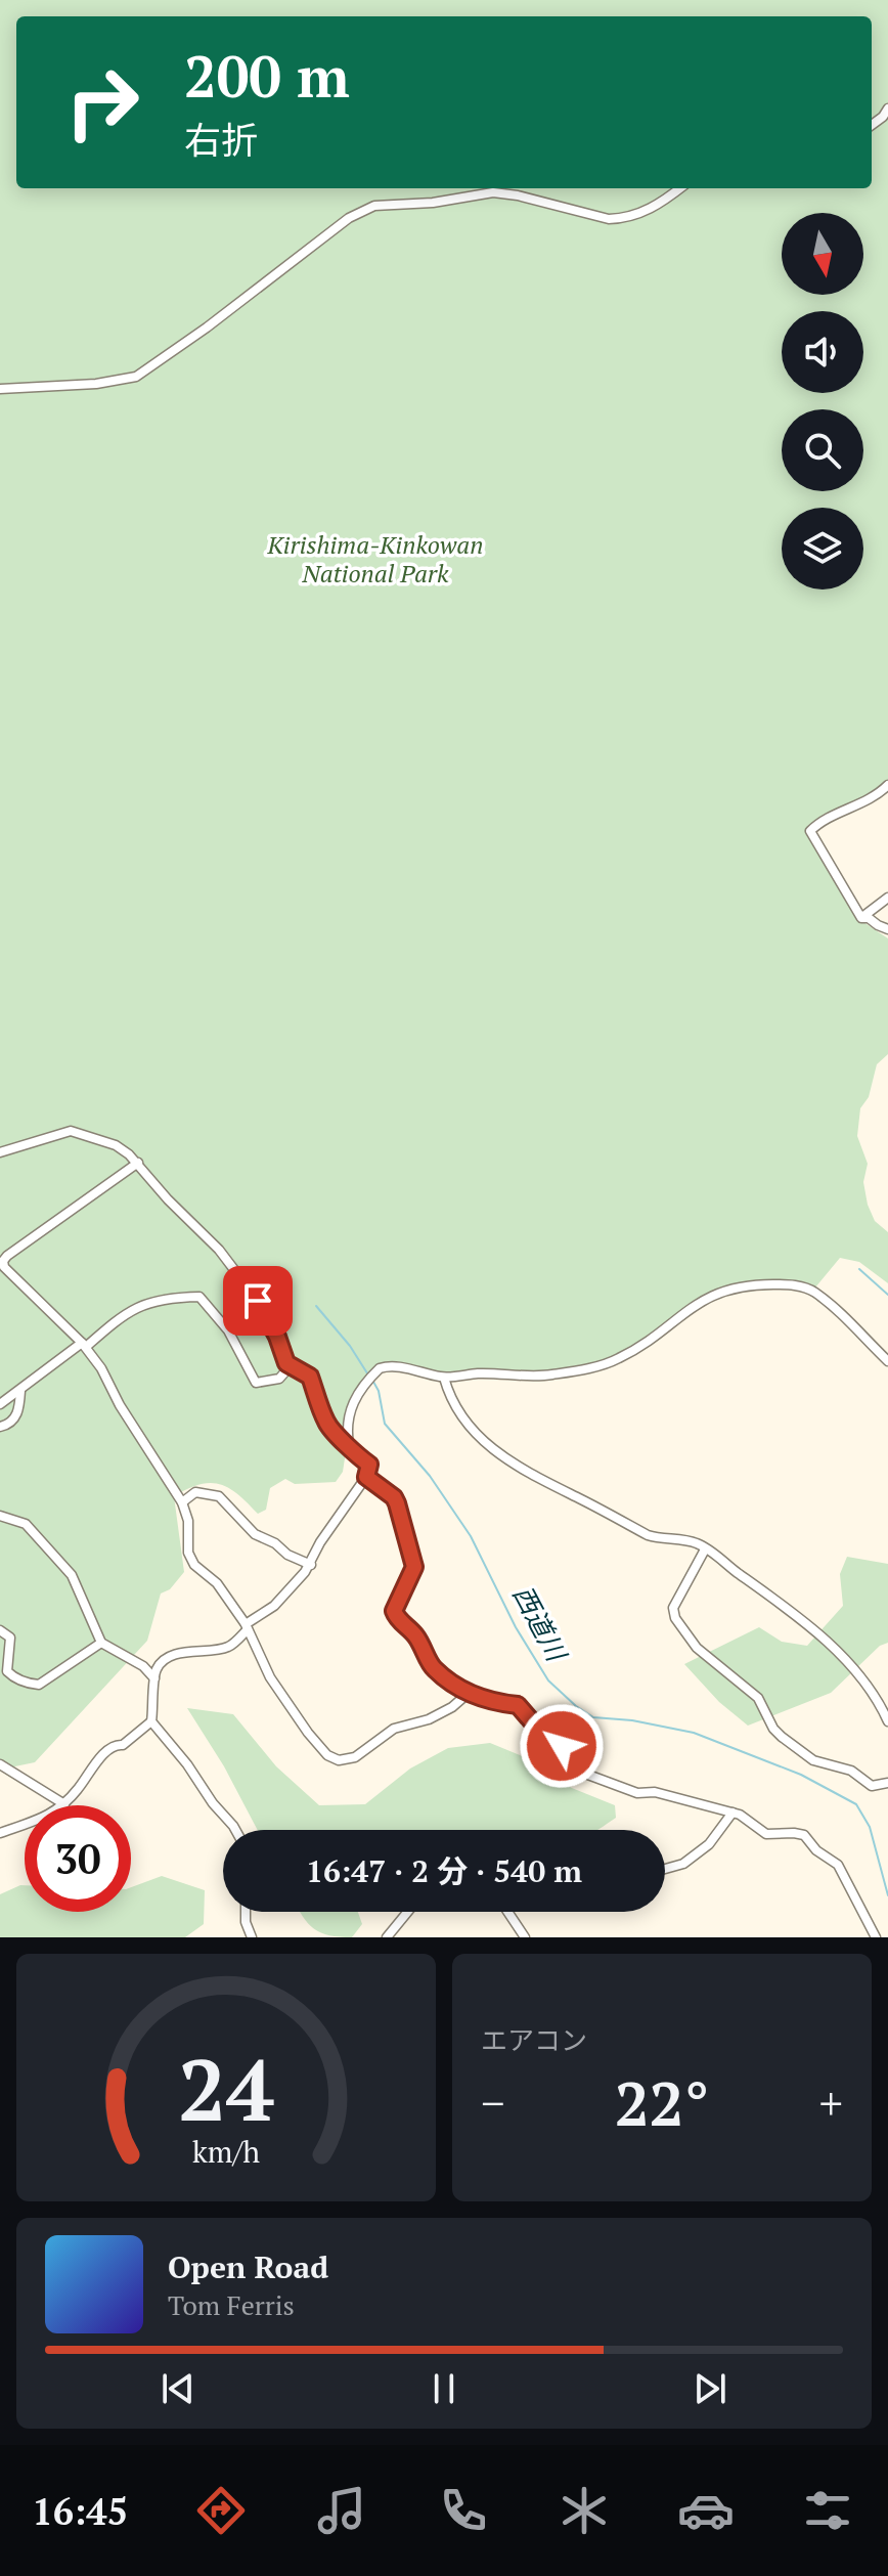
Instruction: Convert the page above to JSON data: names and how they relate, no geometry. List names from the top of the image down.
{
  "water": ["西道川"],
  "parks": ["Kirishima-Kinkowan National Park"],
  "north": "bottom",
  "page": {
    "turn": ["200 m", "右折"],
    "limit": "30",
    "trip": "16:47 · 2 分 · 540 m",
    "tile": "エアコン",
    "heat": ["−", "22°", "+"],
    "song": ["Open Road", "Tom Ferris"],
    "tabs": "16:45",
    "gauge": ["24", "km/h"]
  }
}
